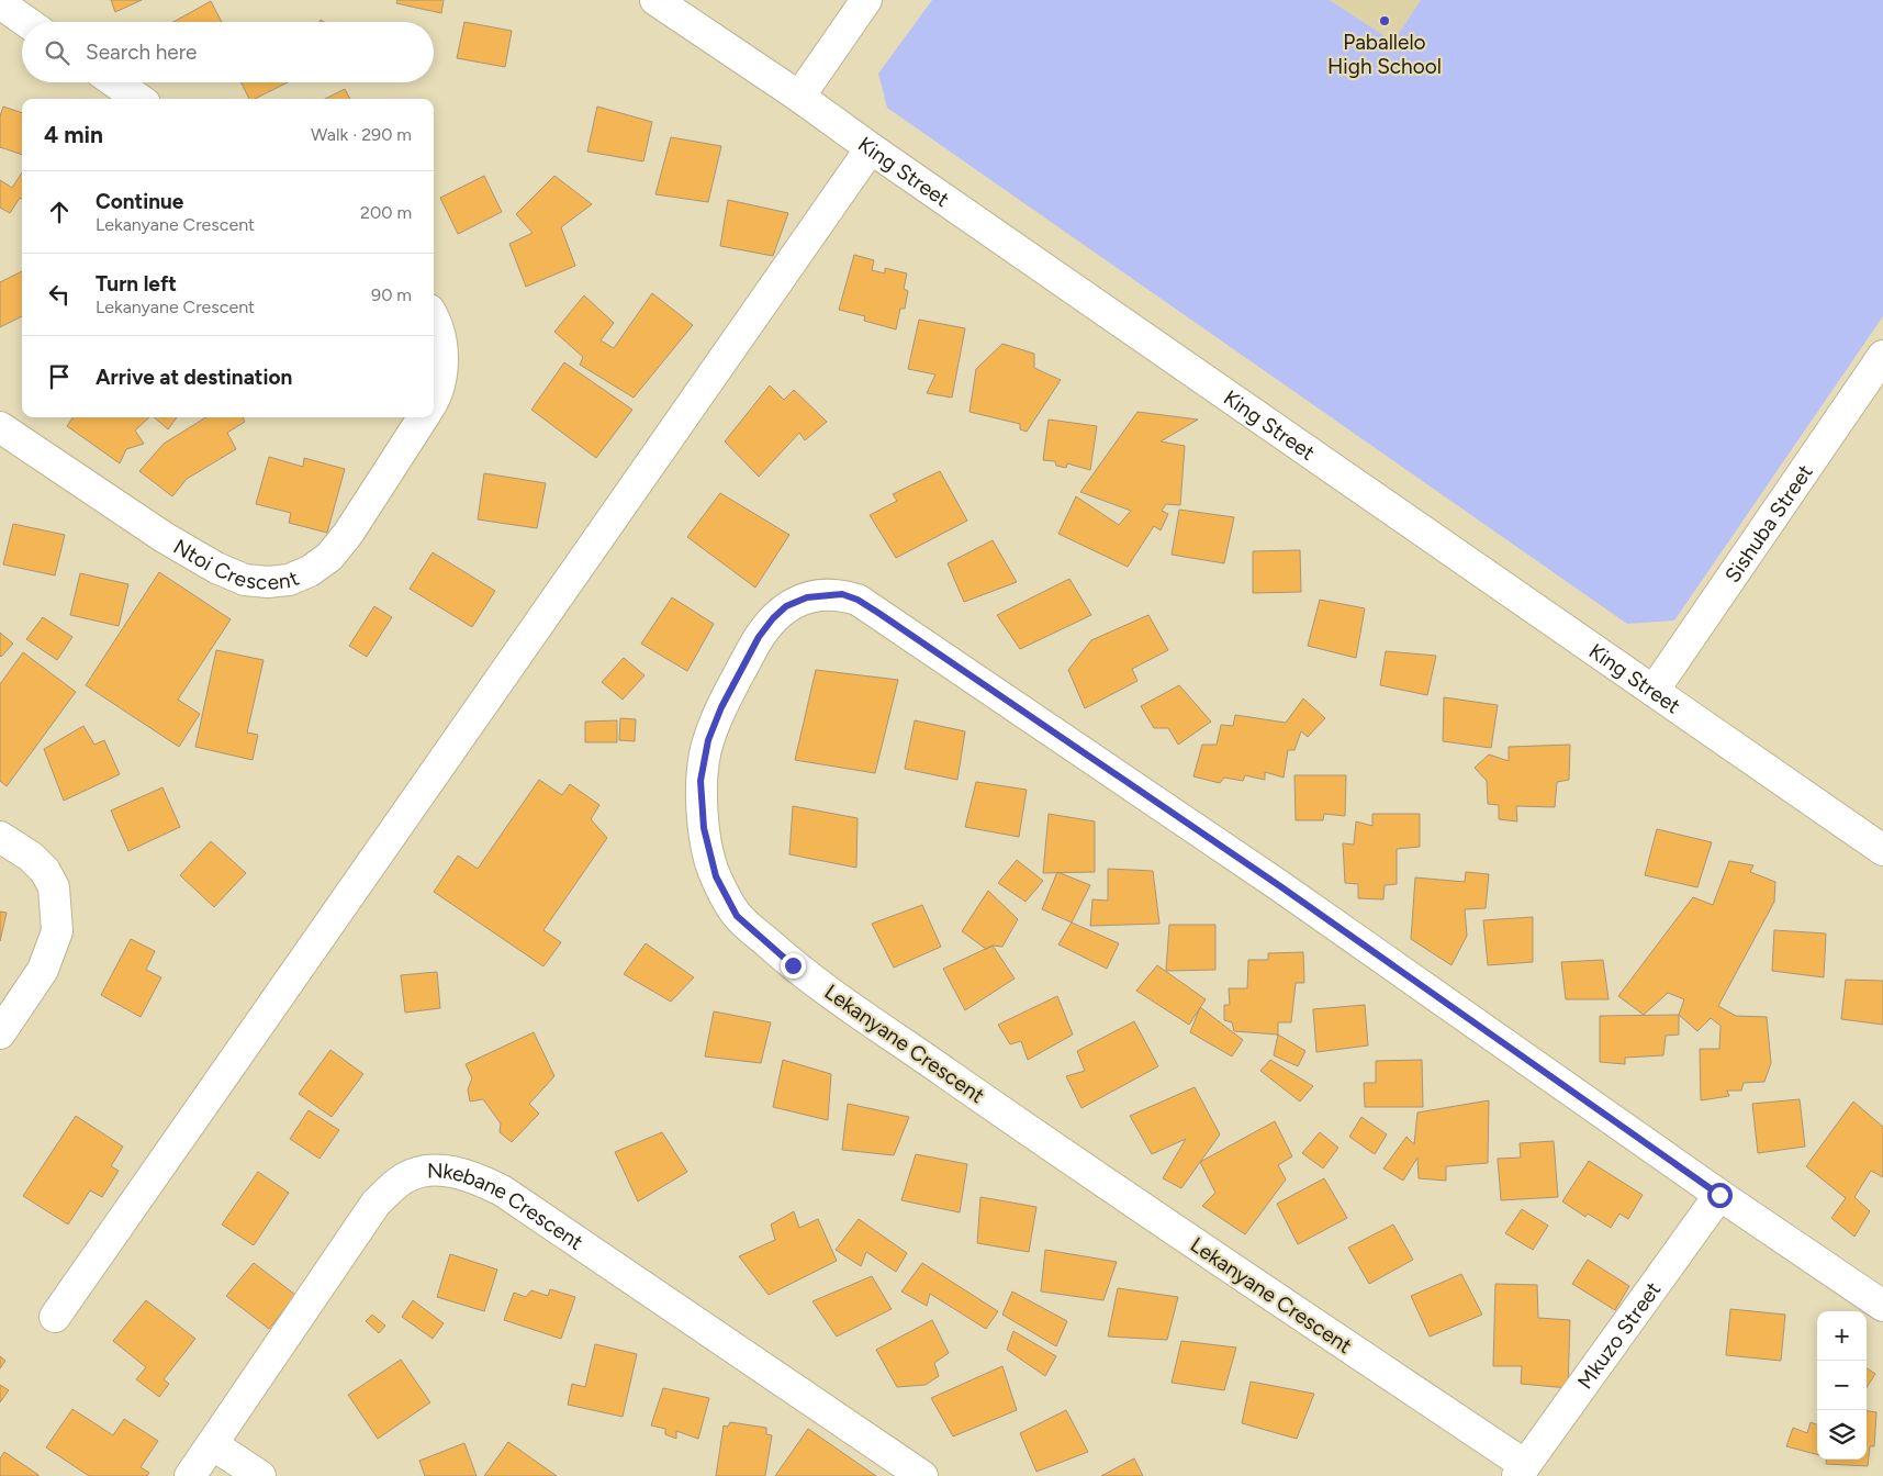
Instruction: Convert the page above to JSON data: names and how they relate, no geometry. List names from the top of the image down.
{
  "streets": {
    "street": [
      "King Street",
      "Sishuba Street",
      "Ntoi Crescent",
      "Lekanyane Crescent",
      "Nkebane Crescent",
      "Mkuzo Street"
    ]
  },
  "crossings": [
    ["King Street", "Sishuba Street"],
    ["Lekanyane Crescent", "Mkuzo Street"]
  ],
  "places": ["Paballelo High School"],
  "page": {
    "search": "Search here",
    "heading": ["4 min", "Walk · 290 m"],
    "list": [
      ["Continue", "Lekanyane Crescent", "200 m"],
      ["Turn left", "Lekanyane Crescent", "90 m"],
      "Arrive at destination"
    ],
    "map_buttons": ["+", "−"]
  }
}
